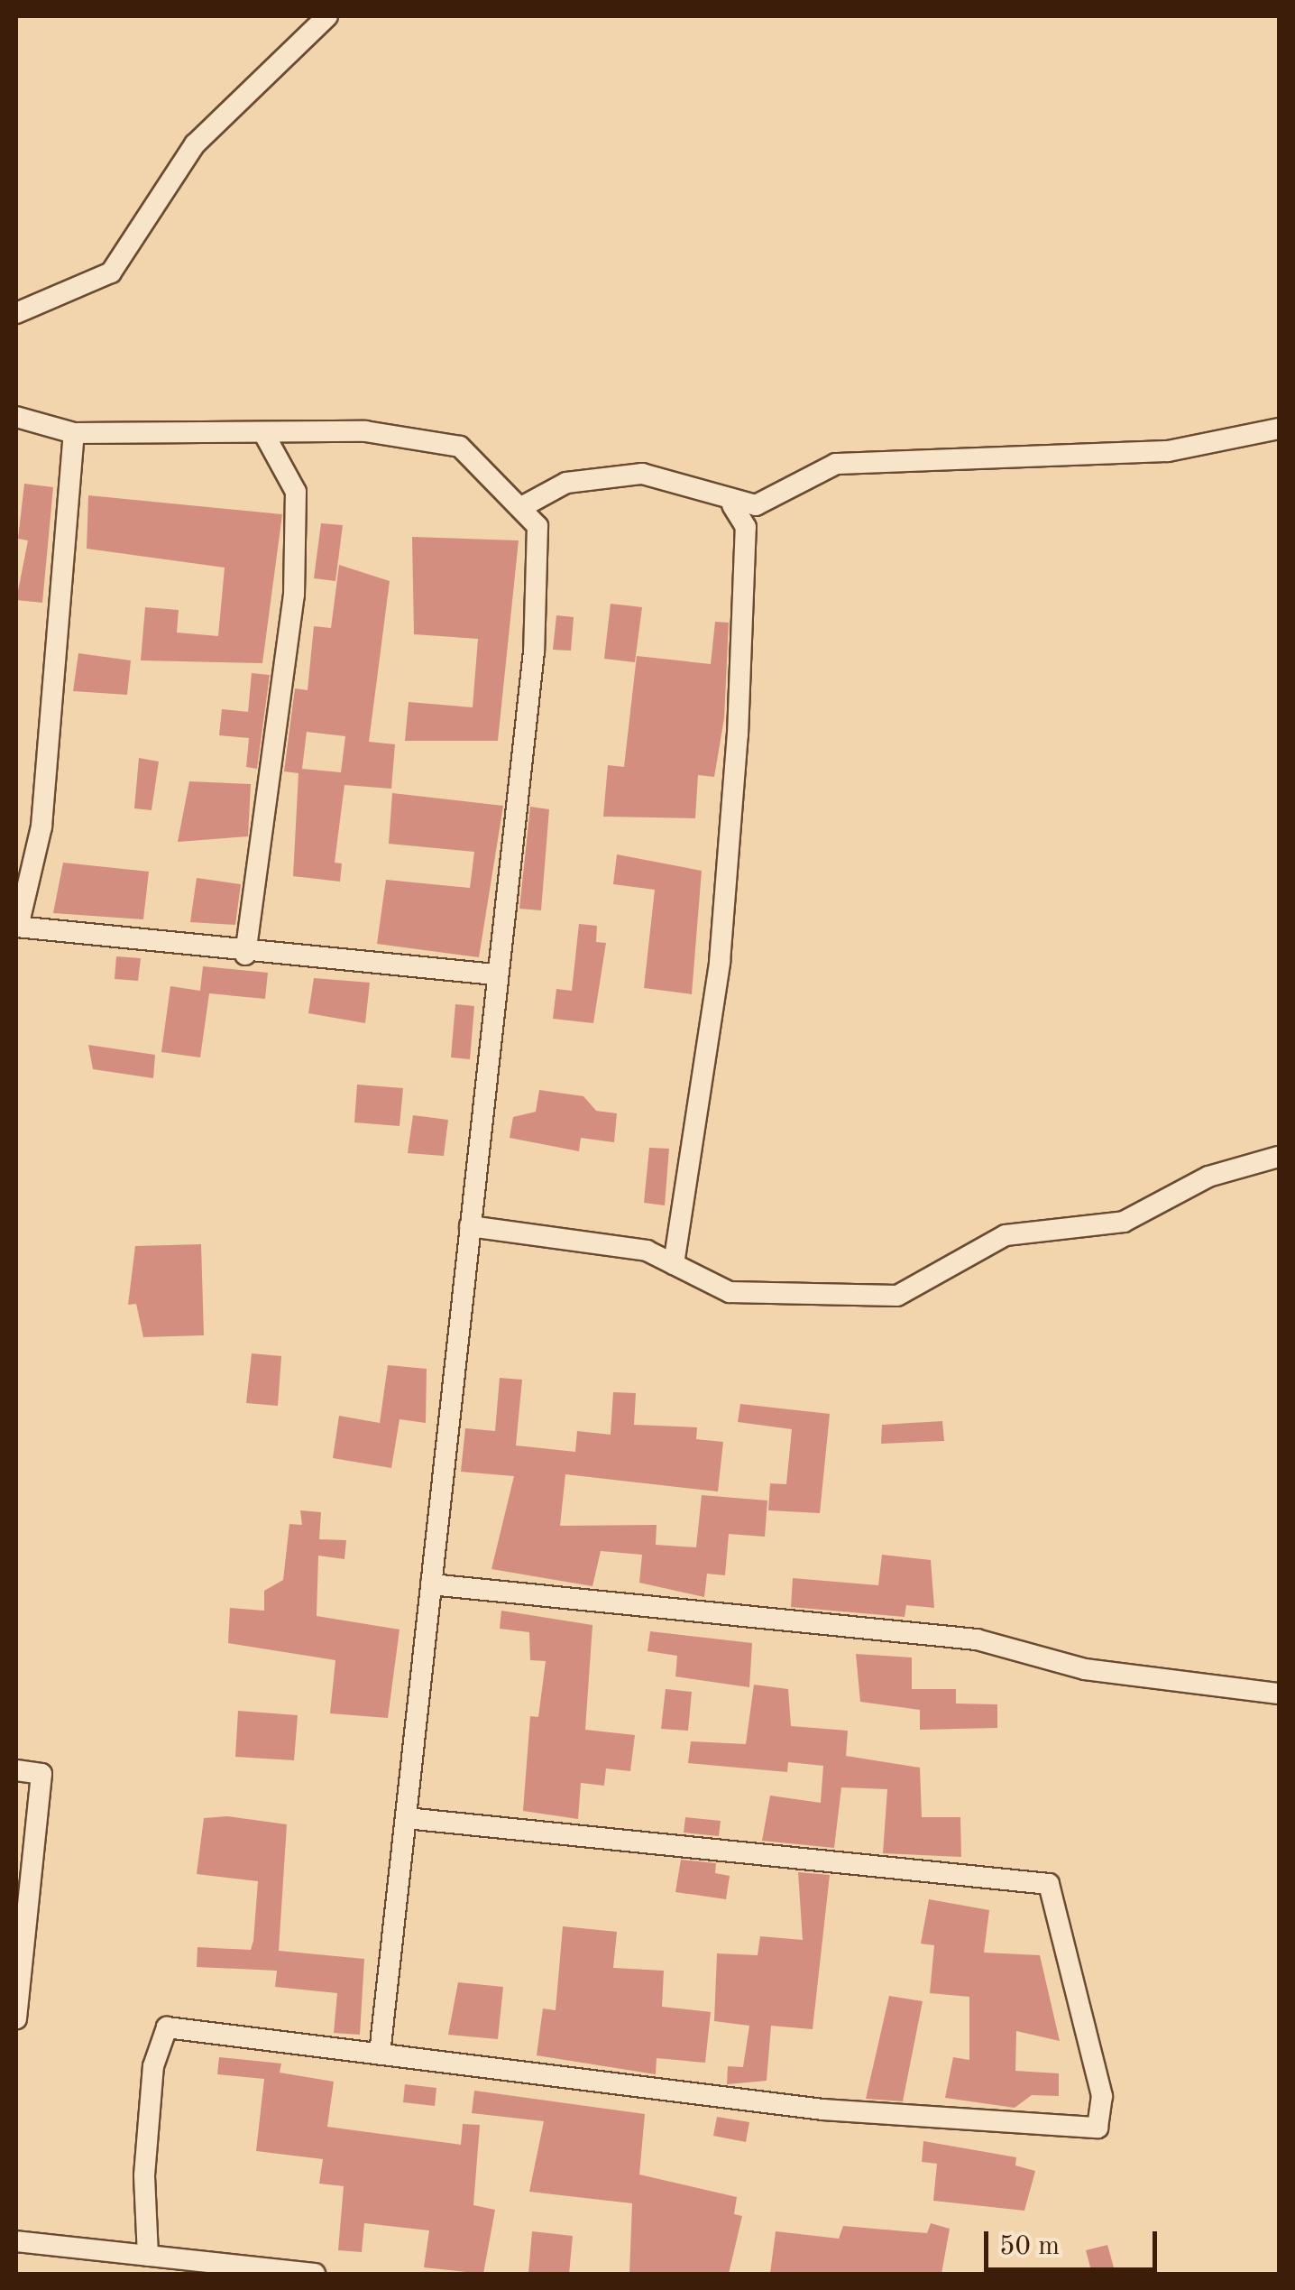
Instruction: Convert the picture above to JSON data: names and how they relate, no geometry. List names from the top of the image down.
{
  "scale_bar": "50 m"
}
